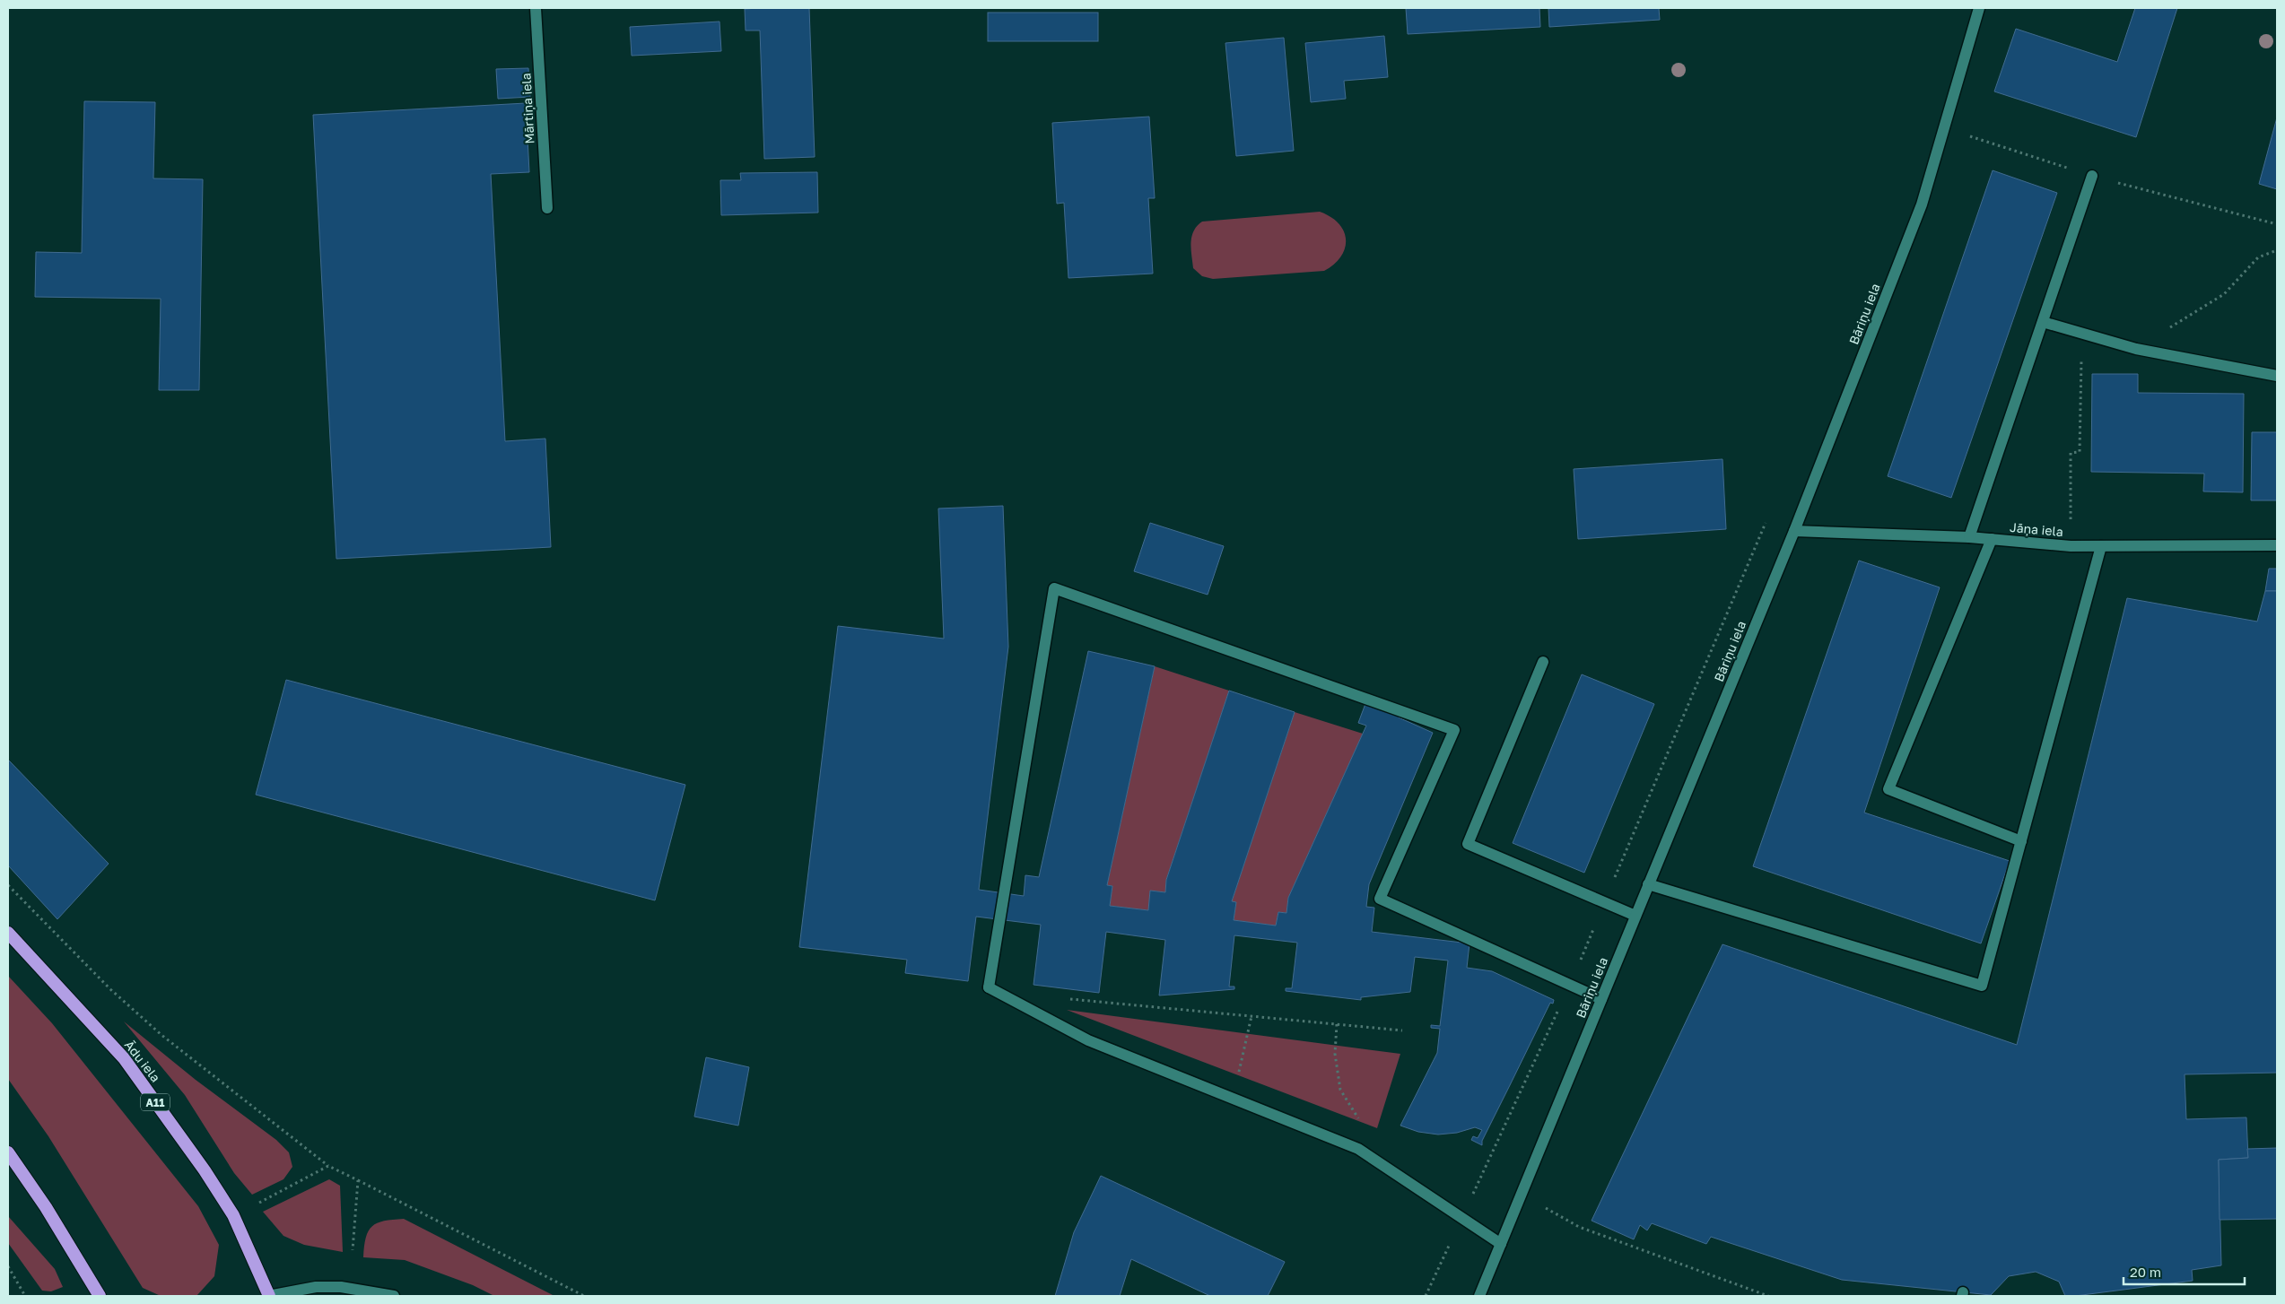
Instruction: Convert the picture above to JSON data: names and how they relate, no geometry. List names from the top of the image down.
{
  "streets": {
    "highway": ["Ādu iela", "A11"],
    "street": ["Mārtiņa iela", "Bāriņu iela", "Jāņa iela"]
  },
  "crossings": [
    ["Bāriņu iela", "Jāņa iela"]
  ],
  "scale_bar": "20 m"
}
